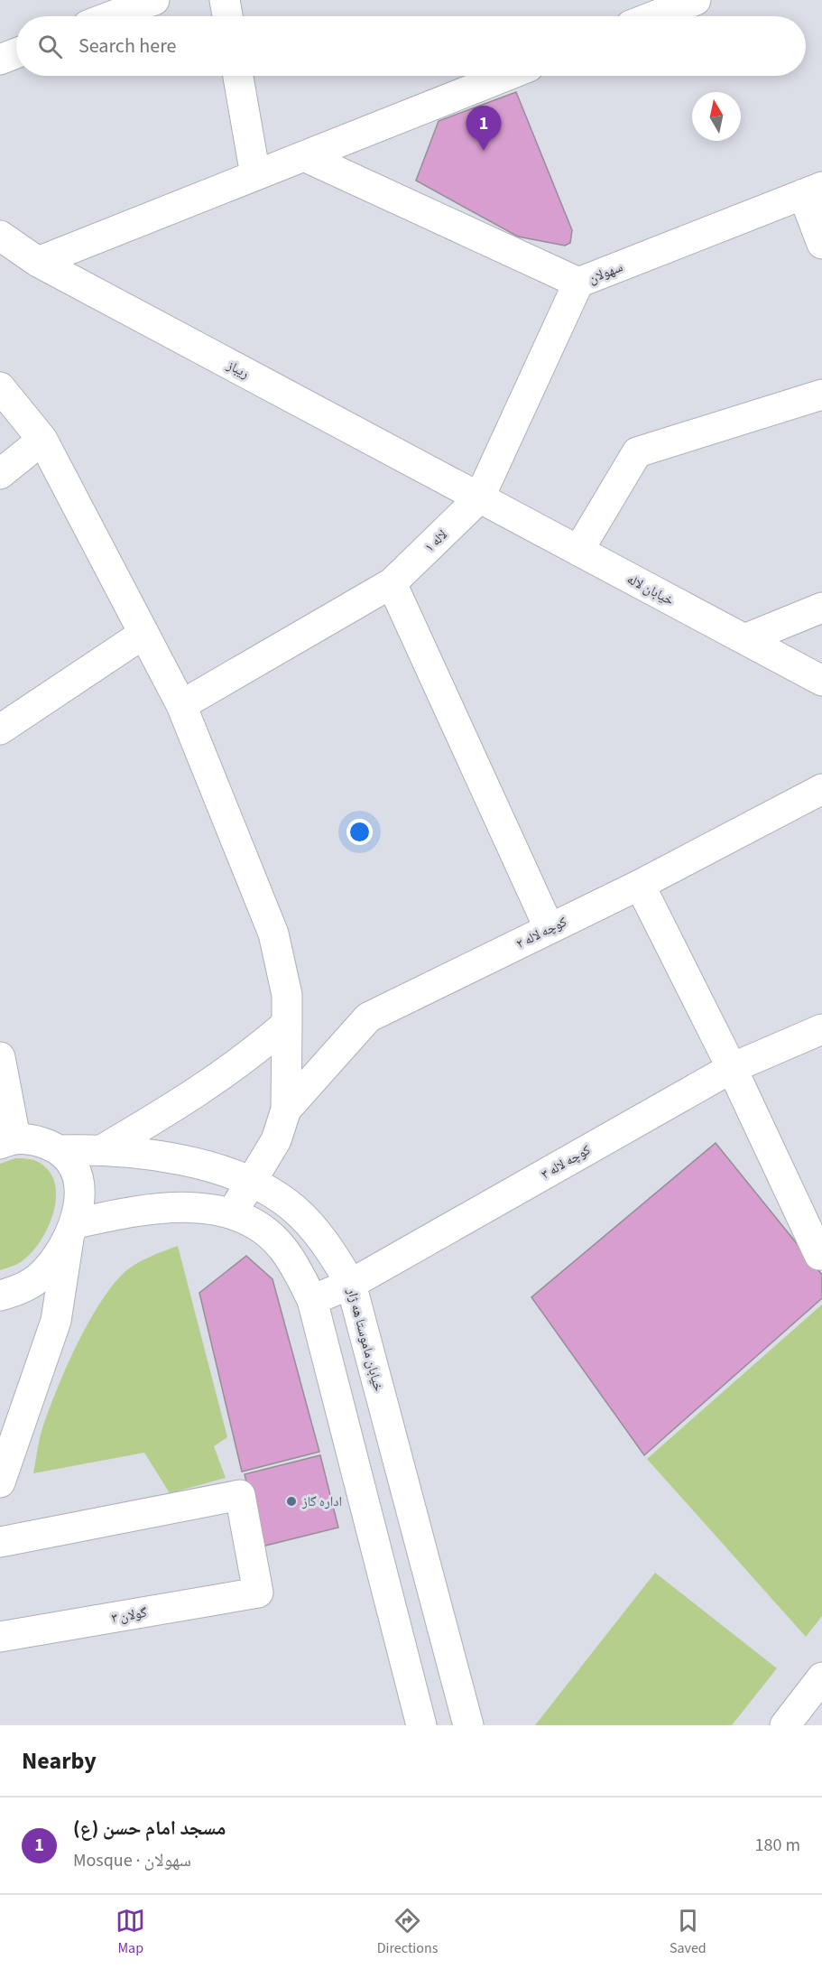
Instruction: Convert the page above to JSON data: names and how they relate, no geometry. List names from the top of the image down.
{
  "streets": {
    "street": [
      "سهولان",
      "ریباز",
      "لاله ۱",
      "خیابان لاله",
      "کوچه لاله ۲",
      "کوچه لاله ۳",
      "خیابان ماموستا هه ژار",
      "گولان ۳"
    ]
  },
  "crossings": [
    ["سهولان", "ریباز"],
    ["سهولان", "لاله ۱"],
    ["سهولان", "خیابان لاله"],
    ["ریباز", "لاله ۱"],
    ["ریباز", "خیابان لاله"],
    ["لاله ۱", "خیابان لاله"],
    ["کوچه لاله ۳", "خیابان ماموستا هه ژار"]
  ],
  "places": ["اداره گاز"],
  "north": "top",
  "page": {
    "search": "Search here",
    "pins": "1",
    "heading": "Nearby",
    "list": [
      {
        "mark": "1",
        "name": "مسجد امام حسن (ع)",
        "note": "Mosque · سهولان",
        "value": "180 m"
      }
    ],
    "nav": ["Map", "Directions", "Saved"]
  }
}
